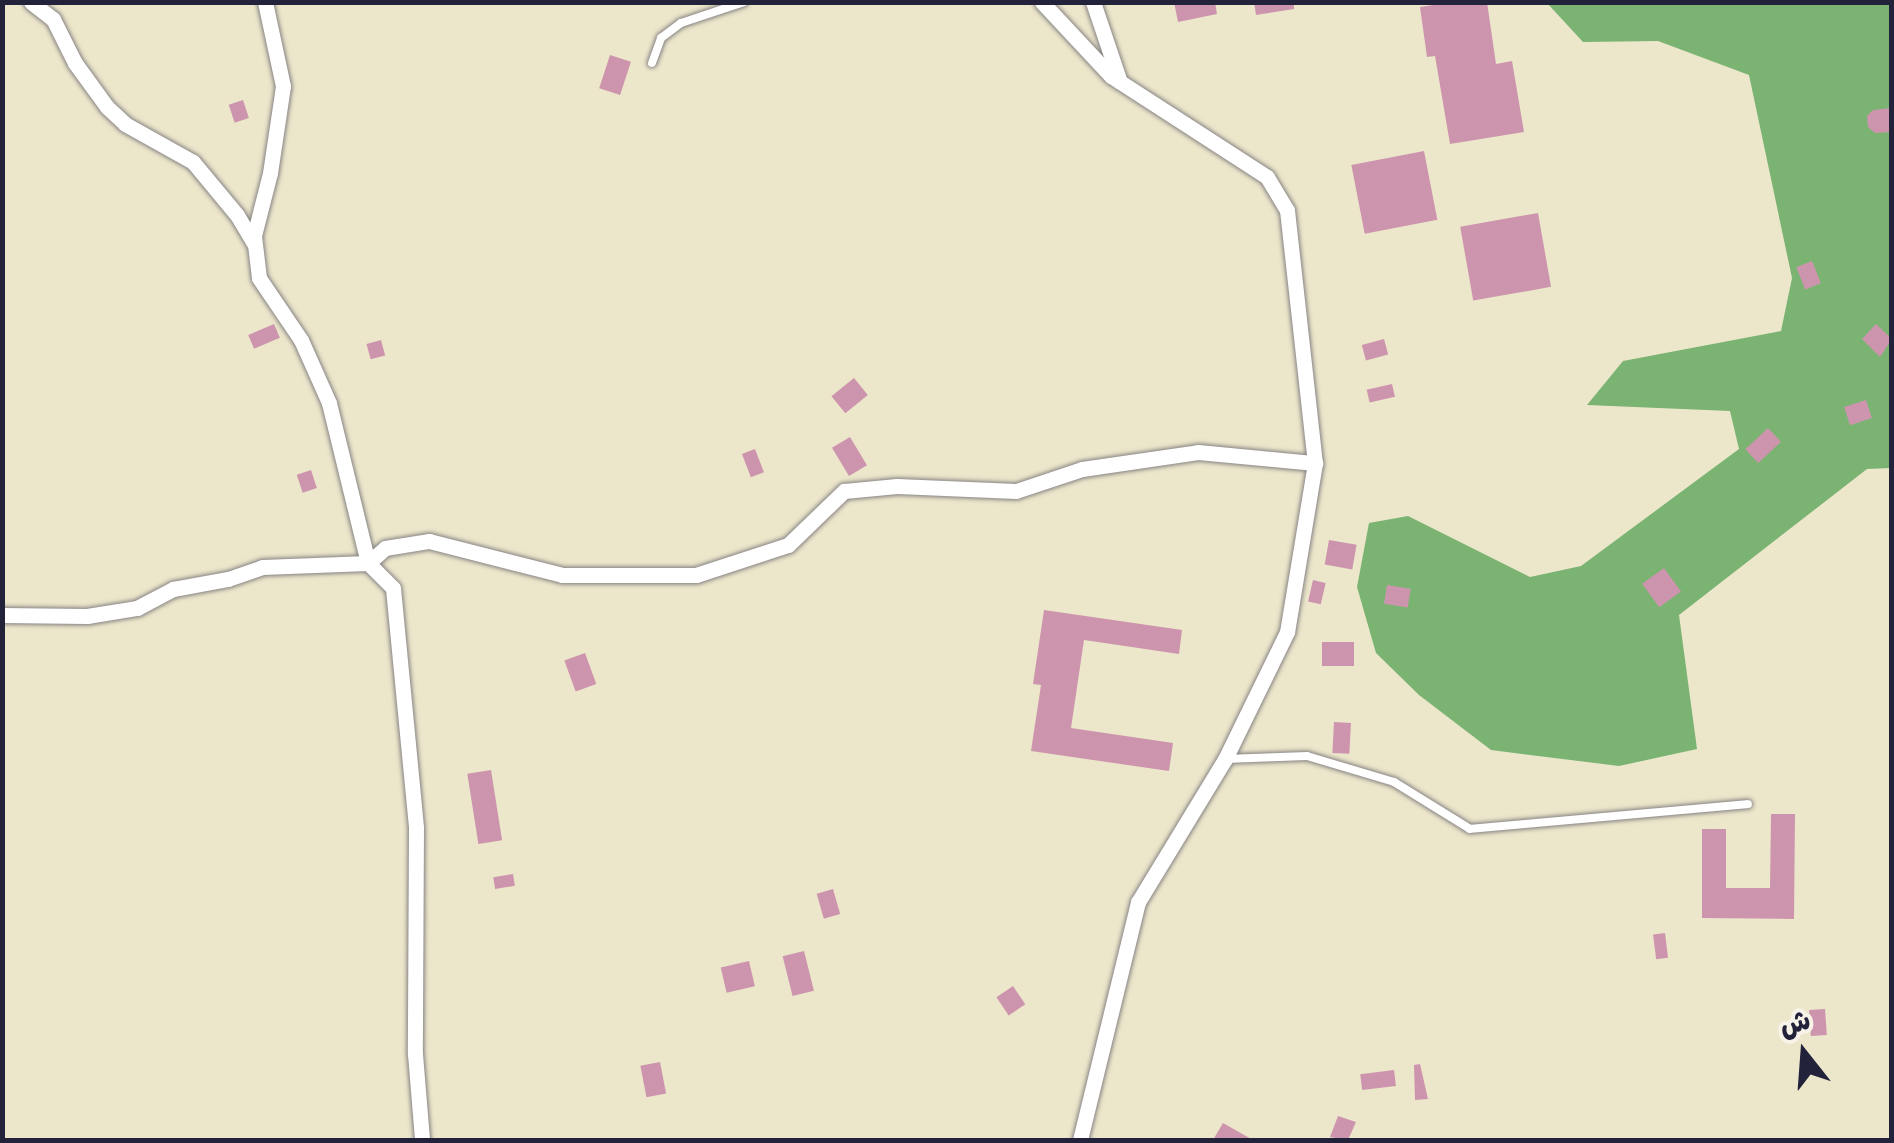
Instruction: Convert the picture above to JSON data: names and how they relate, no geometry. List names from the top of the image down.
{
  "north": "top"
}
